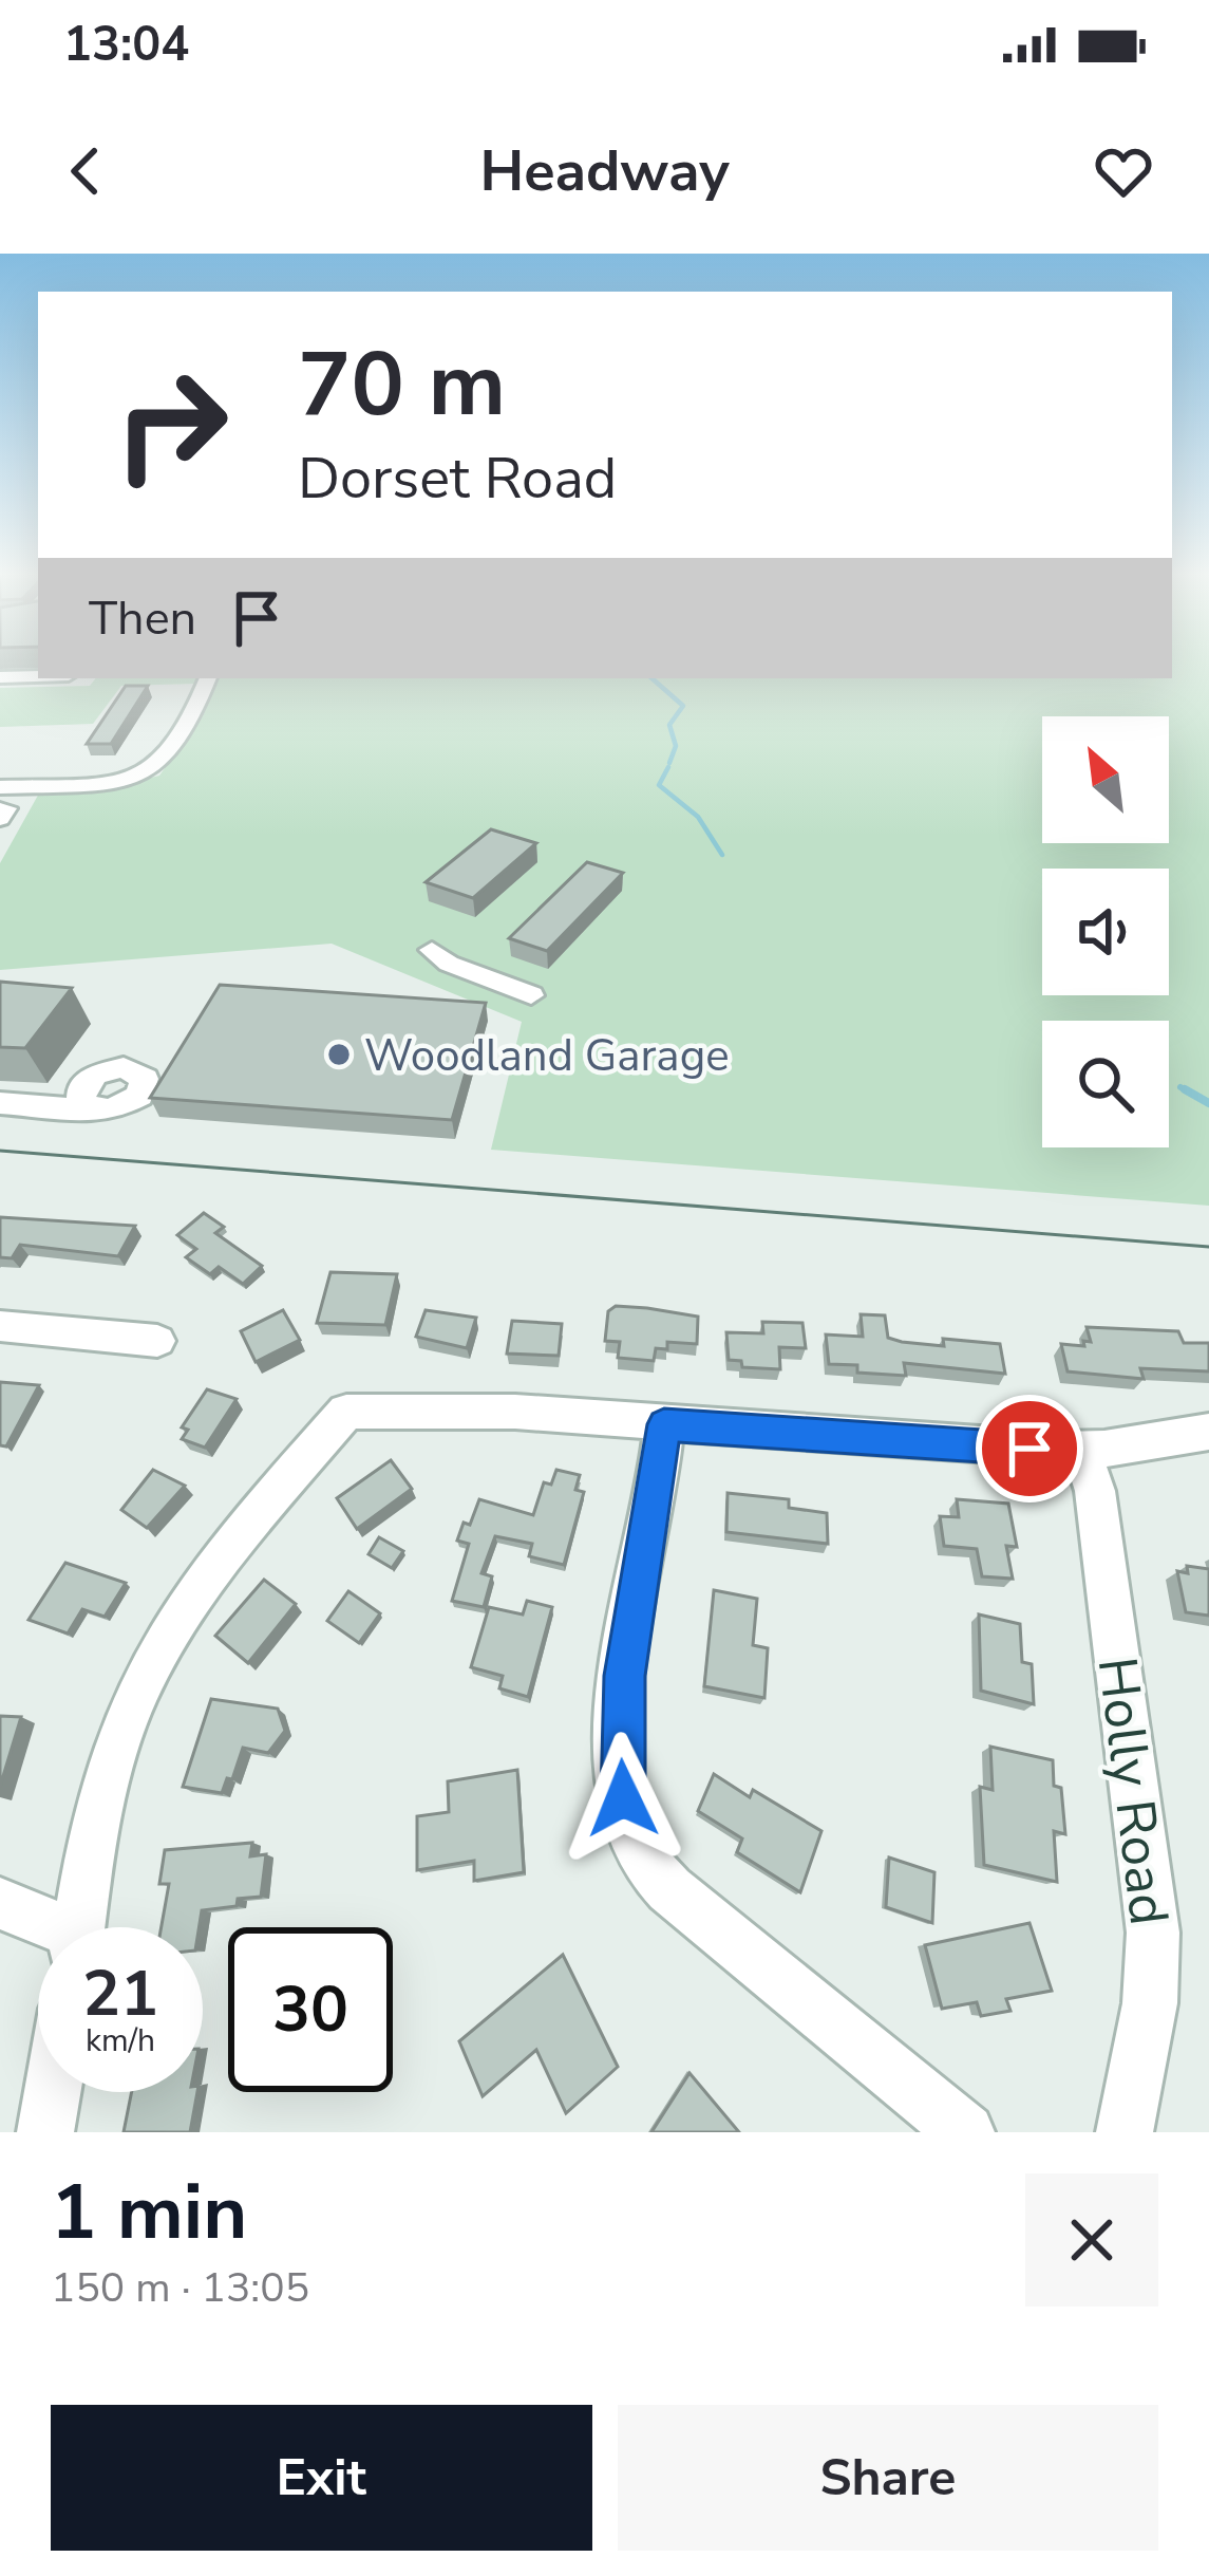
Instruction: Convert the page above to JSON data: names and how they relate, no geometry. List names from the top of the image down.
{
  "streets": {
    "street": ["Holly Road"]
  },
  "places": ["Woodland Garage"],
  "north": "top left",
  "page": {
    "status": "13:04",
    "header": "Headway",
    "turn": ["70 m", "Dorset Road"],
    "then": "Then",
    "speed": "21 km/h",
    "limit": "30",
    "heading": ["1 min", "150 m · 13:05"],
    "buttons": ["Exit", "Share"]
  }
}
